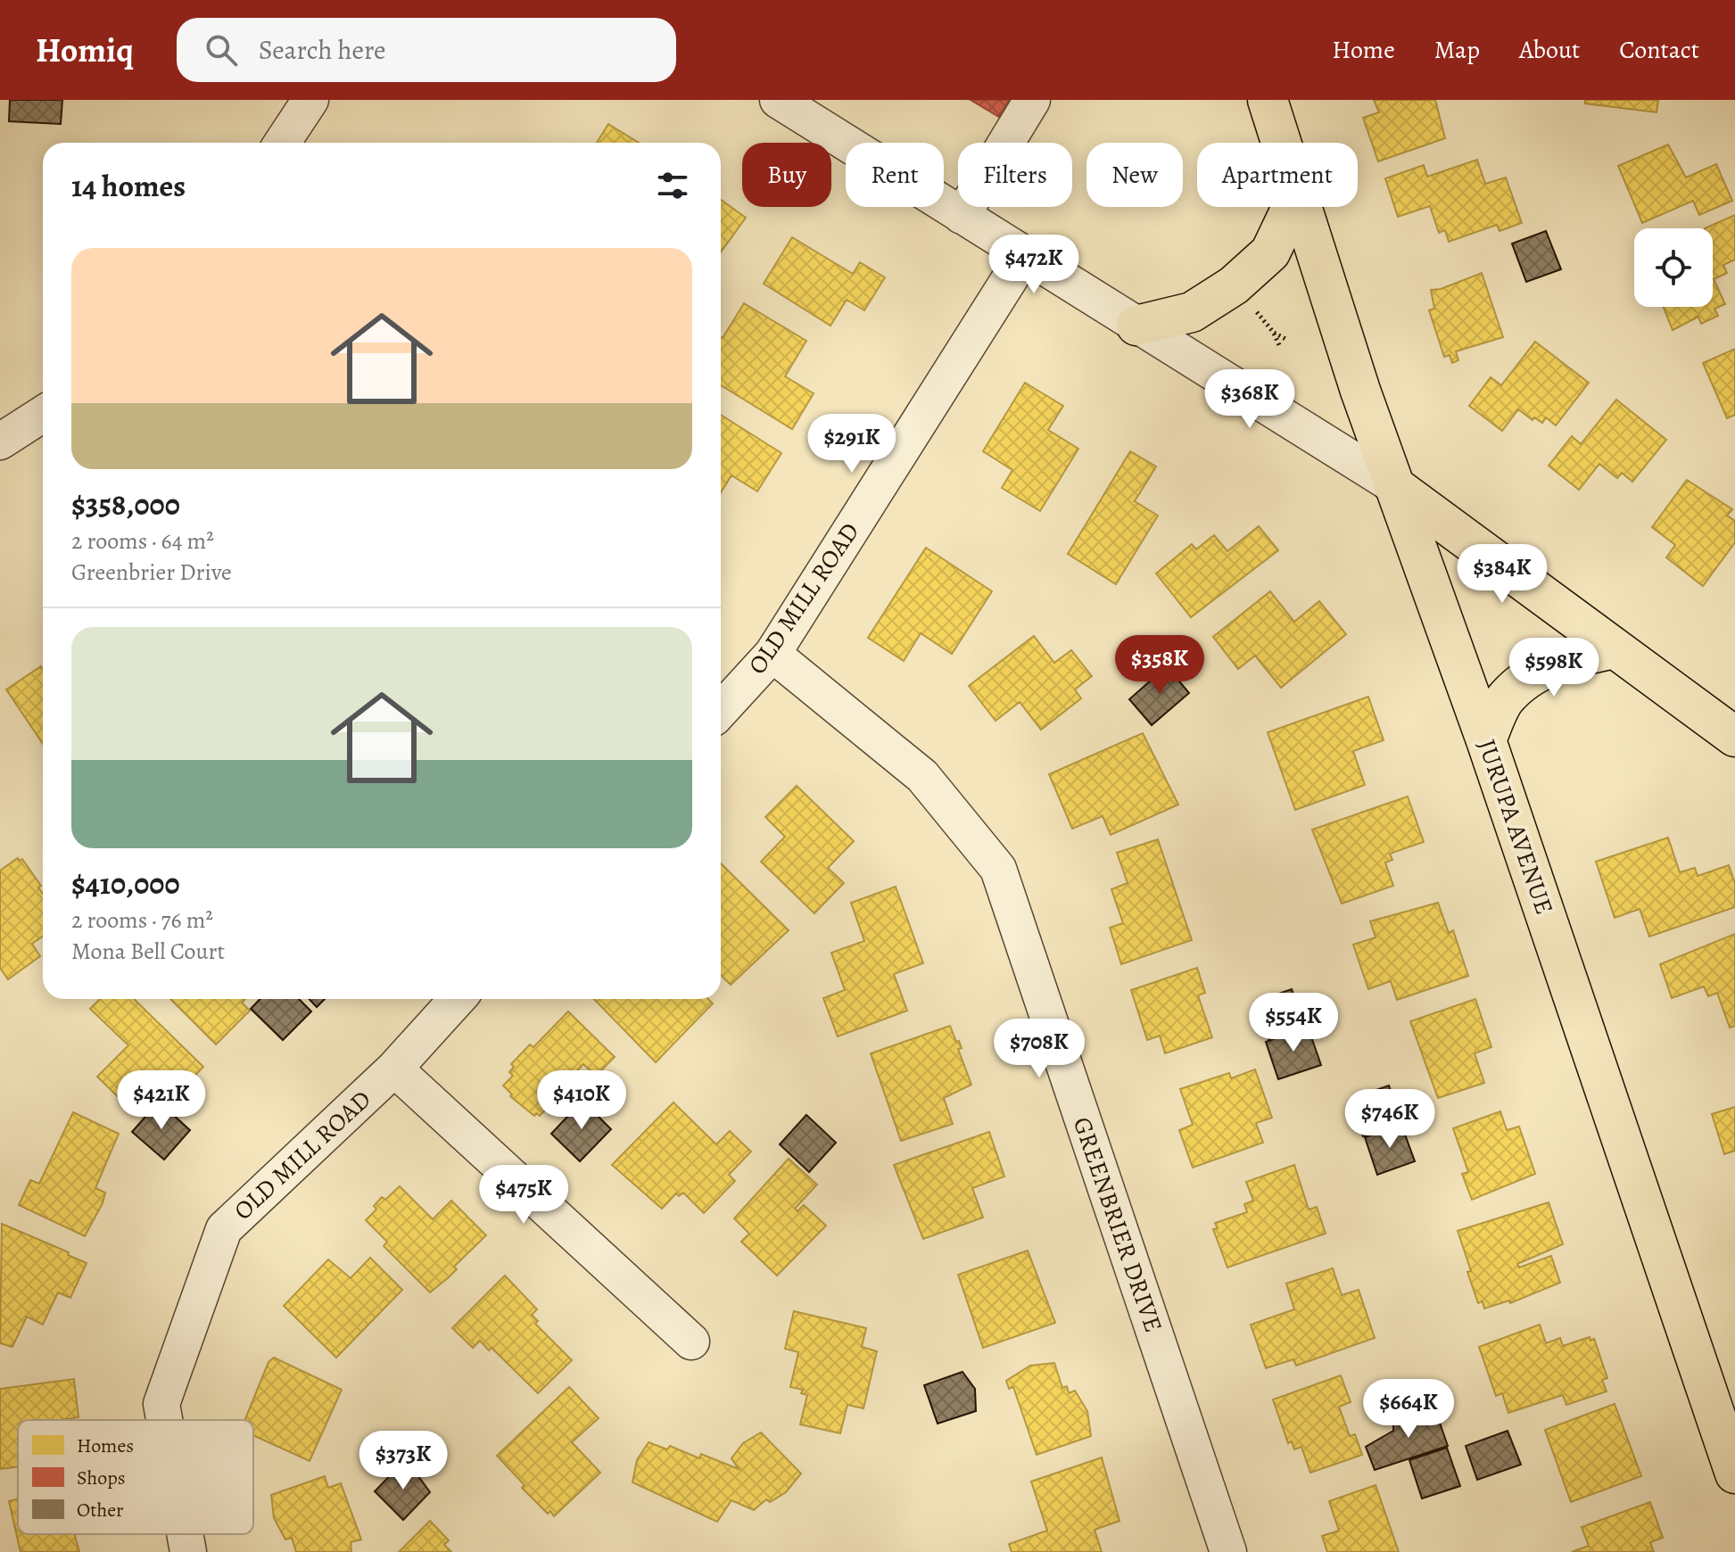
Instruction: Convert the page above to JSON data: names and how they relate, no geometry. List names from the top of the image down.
{
  "streets": {
    "main road": ["JURUPA AVENUE"],
    "street": ["OLD MILL ROAD", "GREENBRIER DRIVE"]
  },
  "crossings": [
    ["OLD MILL ROAD", "GREENBRIER DRIVE"]
  ],
  "legend": ["Homes", "Shops", "Other"],
  "page": {
    "header": "Homiq",
    "search": "Search here",
    "nav": [
      "Home",
      "Map",
      "About",
      "Contact"
    ],
    "chip": [
      "Buy",
      "Rent",
      "Filters",
      "New",
      "Apartment"
    ],
    "heading": "14 homes",
    "list": [
      {
        "name": "$358,000",
        "note": "2 rooms · 64 m² · Greenbrier Drive"
      },
      {
        "name": "$410,000",
        "note": "2 rooms · 76 m² · Mona Bell Court"
      }
    ],
    "price": [
      "$472K",
      "$368K",
      "$291K",
      "$384K",
      "$358K",
      "$598K",
      "$554K",
      "$708K",
      "$421K",
      "$410K",
      "$746K",
      "$475K",
      "$664K",
      "$373K"
    ]
  }
}
